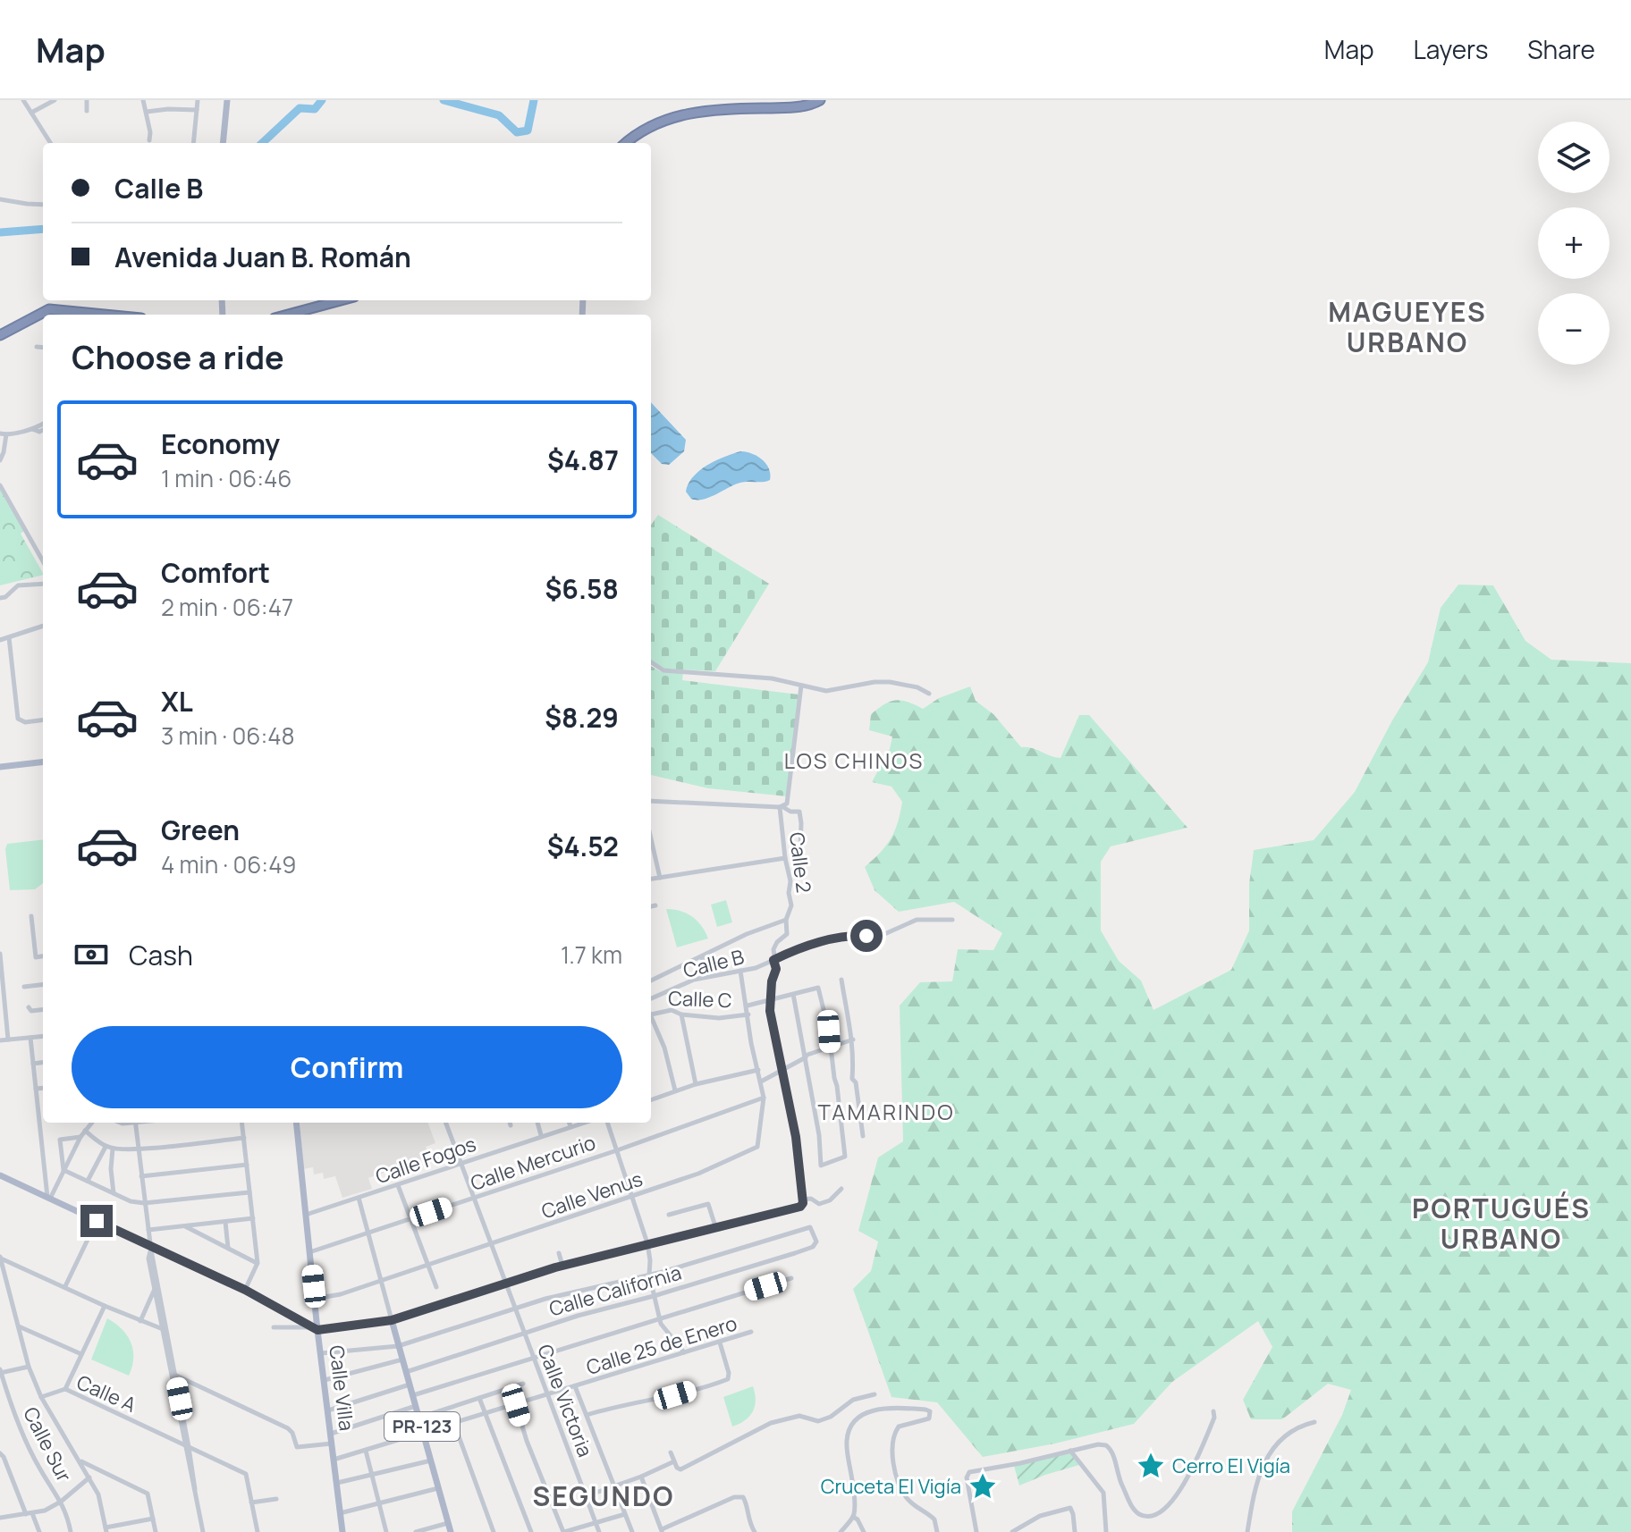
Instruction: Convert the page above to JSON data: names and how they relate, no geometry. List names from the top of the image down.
{
  "streets": {
    "main road": ["Calle Villa", "PR-123"],
    "street": [
      "Calle 2",
      "Calle B",
      "Calle C",
      "Calle Fogos",
      "Calle Mercurio",
      "Calle Venus",
      "Calle California",
      "Calle 25 de Enero",
      "Calle A",
      "Calle Victoria",
      "Calle Sur"
    ]
  },
  "crossings": [
    ["Calle 2", "Calle B"],
    ["Calle 2", "Calle C"],
    ["Calle Fogos", "Calle Villa"],
    ["Calle Fogos", "Calle Victoria"],
    ["Calle Mercurio", "Calle Venus"],
    ["Calle Mercurio", "Calle Villa"],
    ["Calle Mercurio", "Calle Victoria"],
    ["Calle Venus", "Calle Victoria"],
    ["Calle California", "Calle Victoria"],
    ["Calle California", "PR-123"],
    ["Calle 25 de Enero", "Calle Villa"],
    ["Calle 25 de Enero", "Calle Victoria"],
    ["Calle 25 de Enero", "PR-123"]
  ],
  "districts": [
    "MAGUEYES URBANO",
    "LOS CHINOS",
    "TAMARINDO",
    "PORTUGUÉS URBANO",
    "SEGUNDO"
  ],
  "places": {
    "place": ["Cerro El Vigía", "Cruceta El Vigía"]
  },
  "page": {
    "header": "Map",
    "nav": ["Map", "Layers", "Share"],
    "map_buttons": ["+", "−"],
    "banner": ["Calle B", "Avenida Juan B. Román"],
    "heading": "Choose a ride",
    "list": [
      {
        "name": "Economy",
        "note": "1 min · 06:46",
        "value": "$4.87"
      },
      {
        "name": "Comfort",
        "note": "2 min · 06:47",
        "value": "$6.58"
      },
      {
        "name": "XL",
        "note": "3 min · 06:48",
        "value": "$8.29"
      },
      {
        "name": "Green",
        "note": "4 min · 06:49",
        "value": "$4.52"
      }
    ],
    "pay": ["Cash", "1.7 km"],
    "buttons": "Confirm"
  }
}
